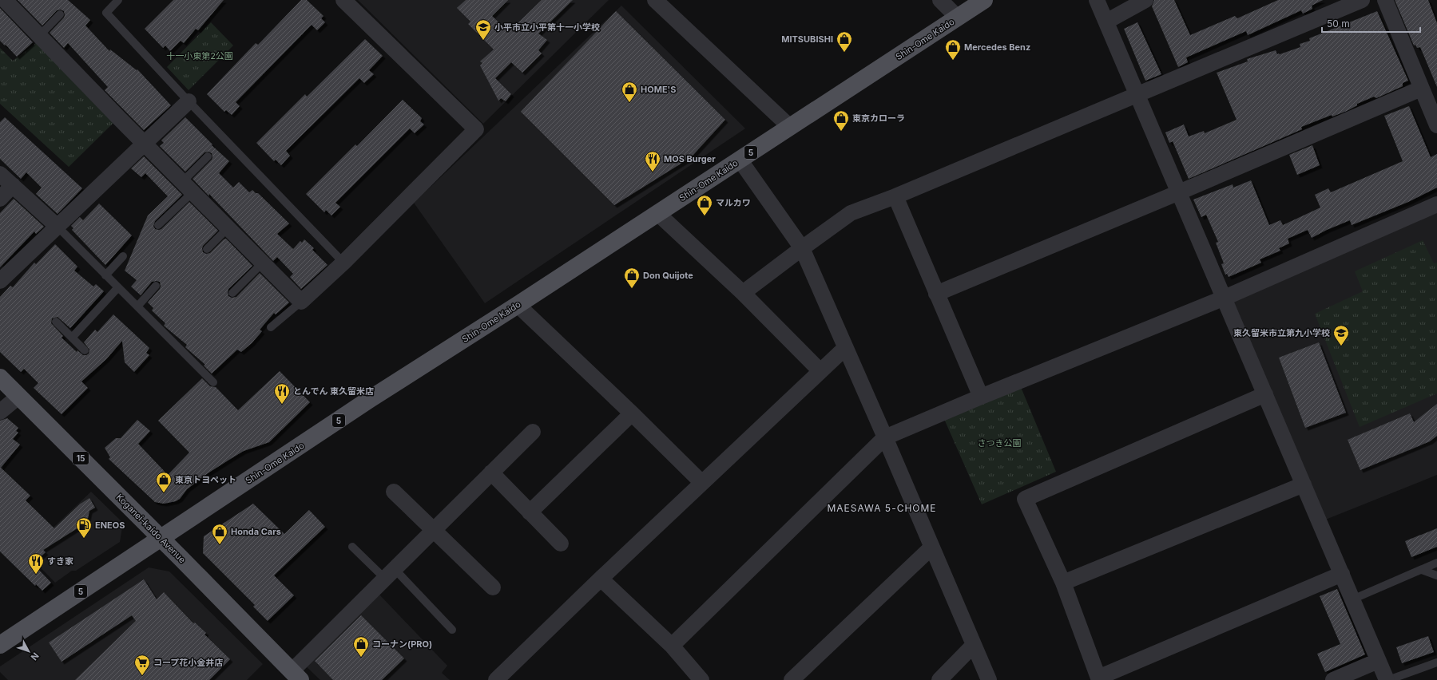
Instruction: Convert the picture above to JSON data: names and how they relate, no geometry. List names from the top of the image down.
{
  "streets": {
    "main road": [
      "Shin-Ome Kaido",
      "5",
      "15",
      "Koganei-kaido Avenue"
    ]
  },
  "crossings": [
    ["Shin-Ome Kaido", "Koganei-kaido Avenue"]
  ],
  "districts": ["MAESAWA 5-CHOME"],
  "parks": ["十一小東第2公園", "さつき公園"],
  "places": {
    "school or university": ["小平市立小平第十一小学校", "東久留米市立第九小学校"],
    "shop": [
      "MITSUBISHI",
      "Mercedes Benz",
      "HOME'S",
      "東京カローラ",
      "マルカワ",
      "Don Quijote",
      "東京トヨペット",
      "Honda Cars",
      "コーナン(PRO)"
    ],
    "restaurant": ["MOS Burger", "とんでん 東久留米店", "すき家"],
    "fuel station": ["ENEOS"],
    "supermarket": ["コープ花小金井店"]
  },
  "scale_bar": "50 m",
  "north": "bottom right"
}
